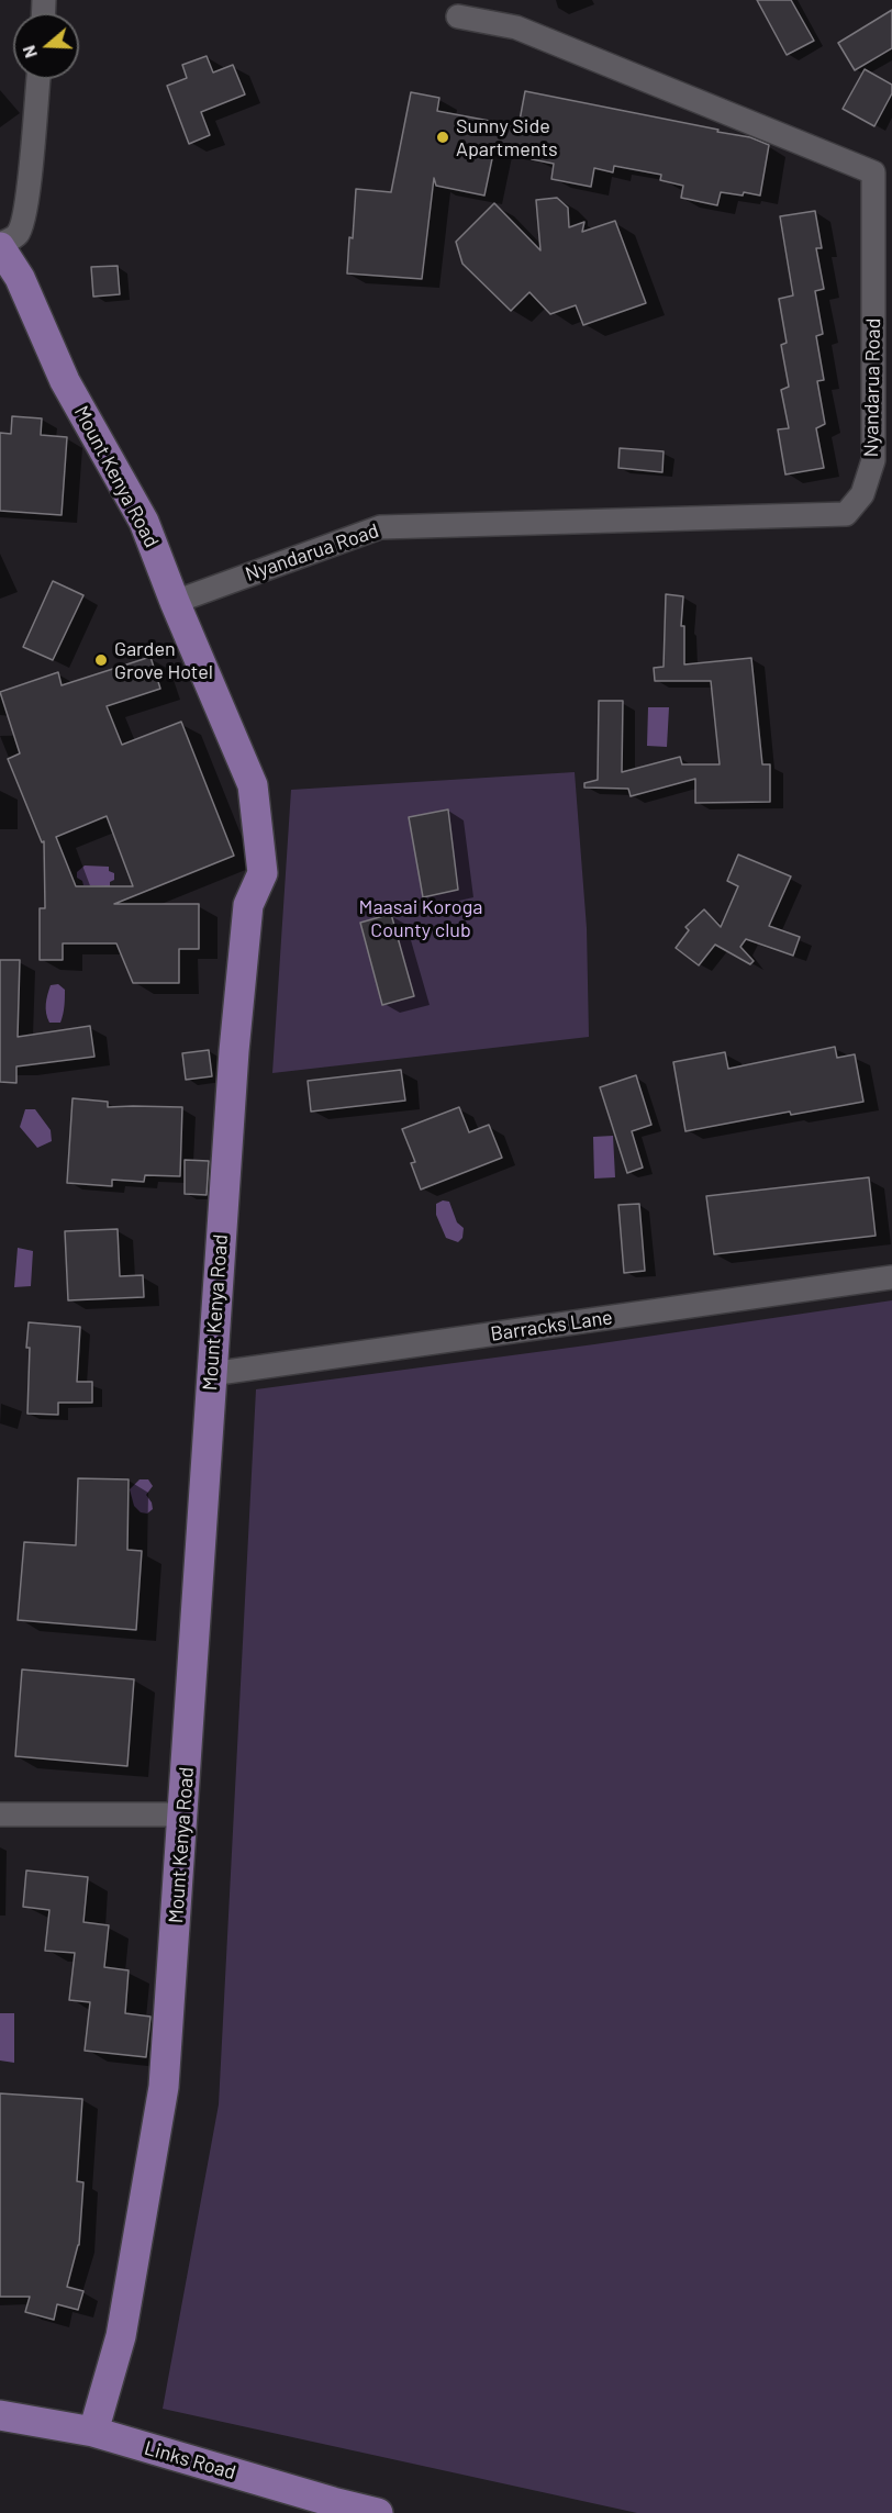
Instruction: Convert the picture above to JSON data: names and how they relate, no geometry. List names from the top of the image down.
{
  "streets": {
    "main road": ["Mount Kenya Road", "Links Road"],
    "street": ["Nyandarua Road", "Barracks Lane"]
  },
  "crossings": [
    ["Nyandarua Road", "Mount Kenya Road"],
    ["Mount Kenya Road", "Barracks Lane"],
    ["Mount Kenya Road", "Links Road"]
  ],
  "parks": ["Maasai Koroga County club"],
  "places": ["Sunny Side Apartments", "Garden Grove Hotel"],
  "north": "left"
}
